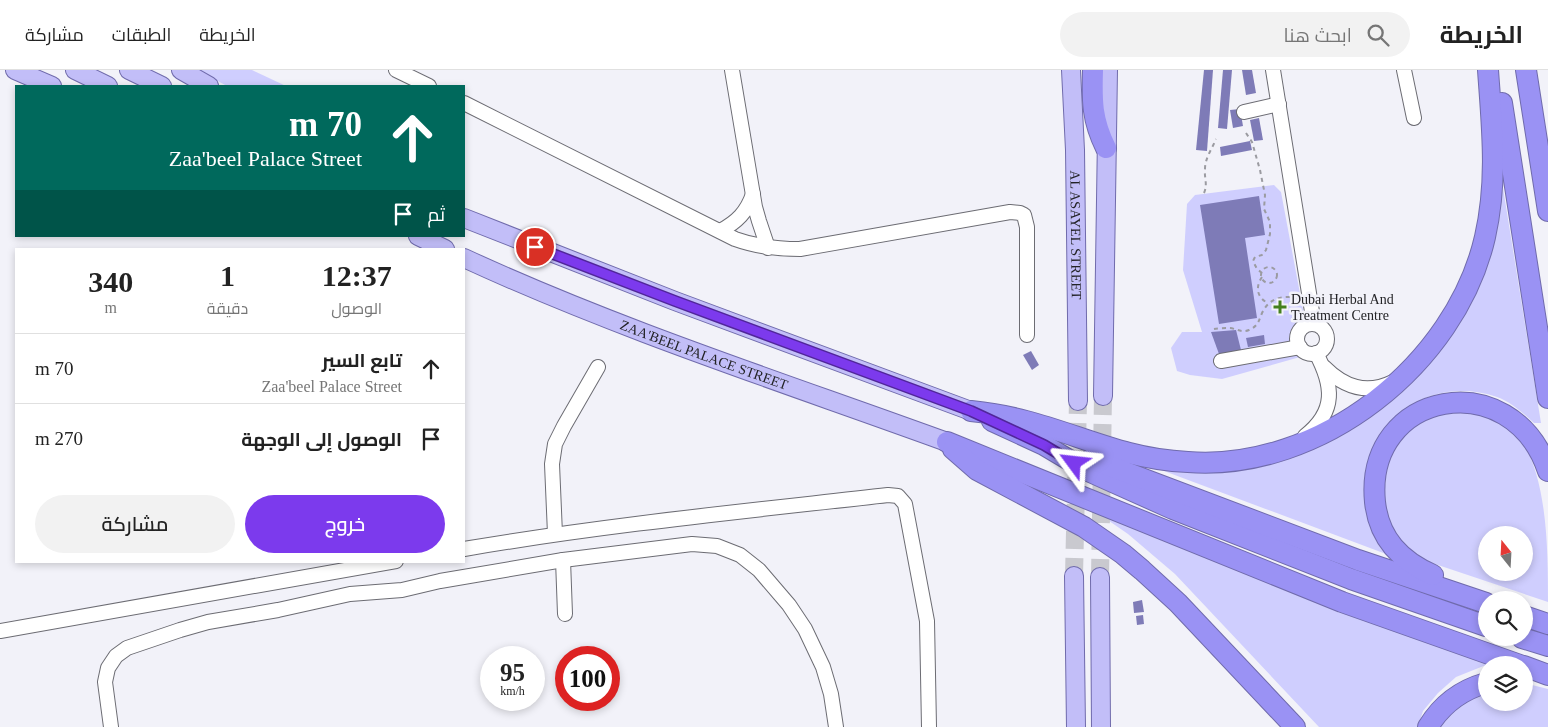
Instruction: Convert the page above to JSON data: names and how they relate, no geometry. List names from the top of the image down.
{
  "streets": {
    "main road": ["AL ASAYEL STREET", "ZAA'BEEL PALACE STREET"]
  },
  "places": {
    "health": ["Dubai Herbal And Treatment Centre"]
  },
  "north": "top",
  "page": {
    "header": "الخريطة",
    "search": "ابحث هنا",
    "nav": ["الخريطة", "الطبقات", "مشاركة"],
    "turn": ["70 m", "Zaa'beel Palace Street"],
    "then": "ثم",
    "eta": [
      "12:37",
      "الوصول",
      "1",
      "دقيقة",
      "340",
      "m"
    ],
    "list": [
      {
        "name": "تابع السير",
        "note": "Zaa'beel Palace Street",
        "value": "70 m"
      },
      {
        "name": "الوصول إلى الوجهة",
        "value": "270 m"
      }
    ],
    "buttons": ["خروج", "مشاركة"],
    "speed": "95 km/h",
    "limit": "100"
  }
}
